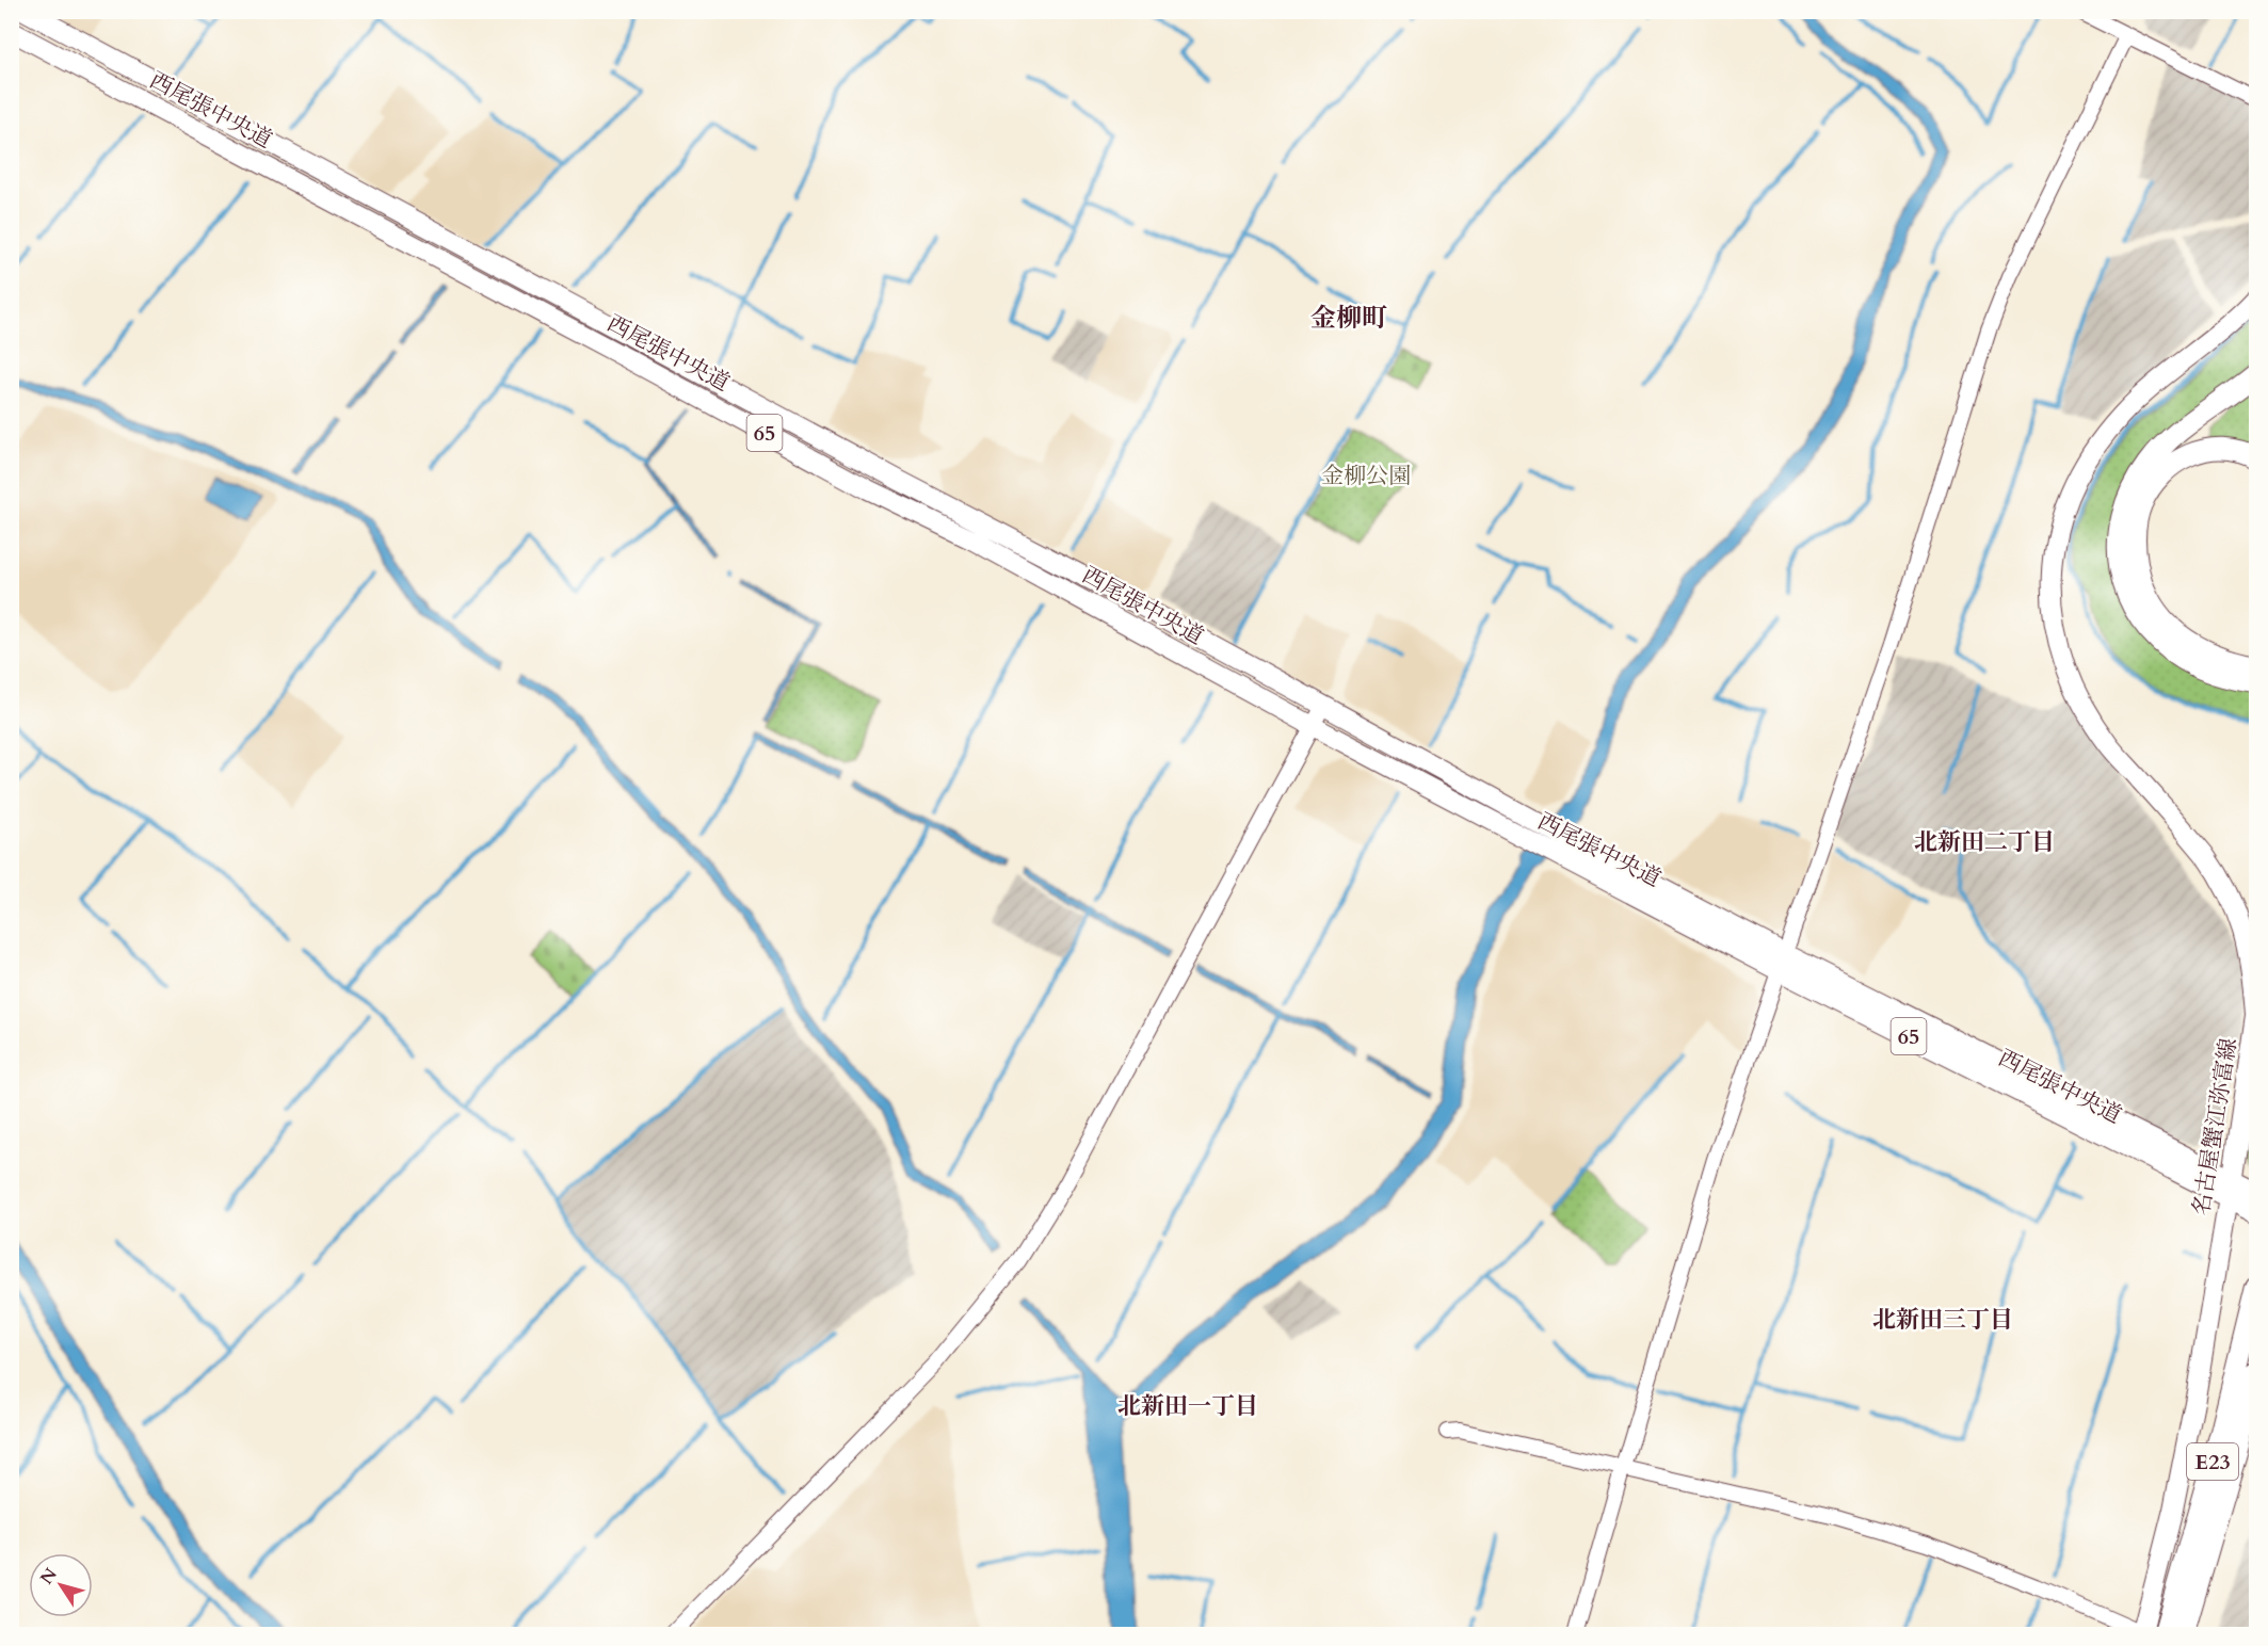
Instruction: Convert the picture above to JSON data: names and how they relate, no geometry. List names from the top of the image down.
{
  "streets": {
    "highway": ["E23"],
    "main road": ["西尾張中央道", "65", "名古屋蟹江弥富線"]
  },
  "crossings": [
    ["西尾張中央道", "名古屋蟹江弥富線"]
  ],
  "districts": [
    "金柳町",
    "北新田二丁目",
    "北新田三丁目",
    "北新田一丁目"
  ],
  "parks": ["金柳公園"],
  "north": "top left"
}
